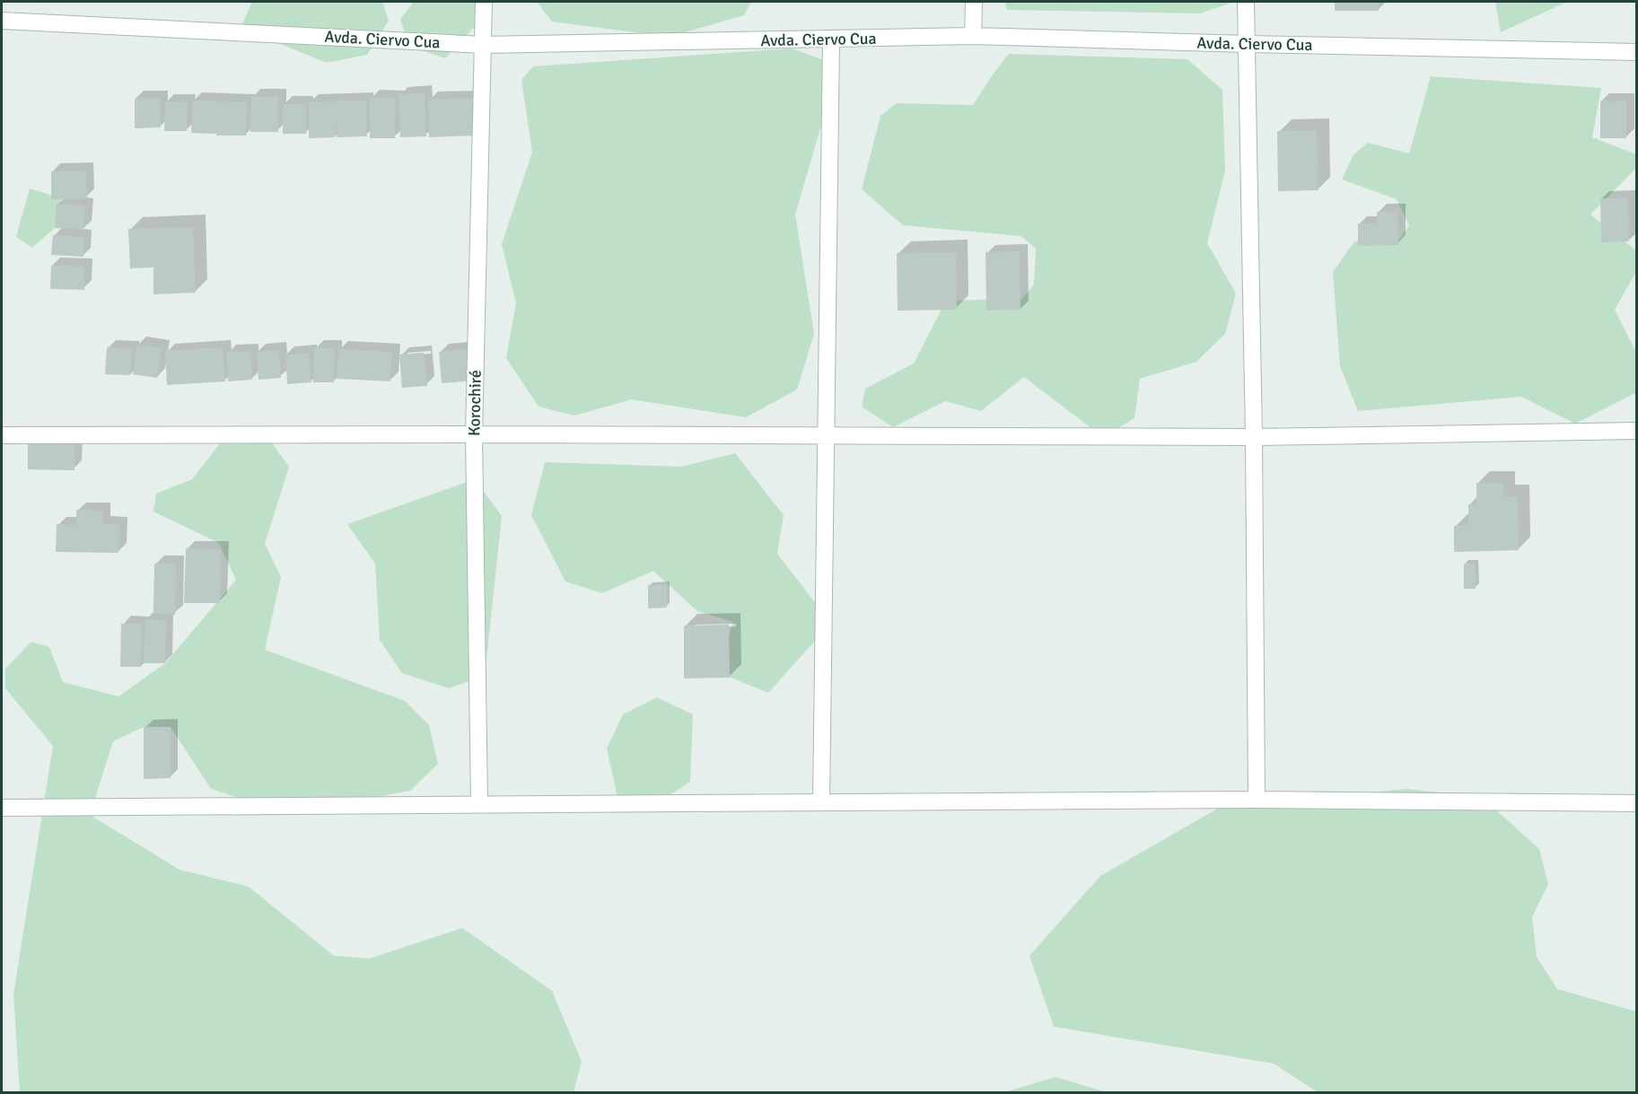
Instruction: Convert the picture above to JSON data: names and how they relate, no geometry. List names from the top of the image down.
{
  "streets": {
    "street": ["Avda. Ciervo Cua", "Korochiré"]
  },
  "crossings": [
    ["Avda. Ciervo Cua", "Korochiré"]
  ]
}
